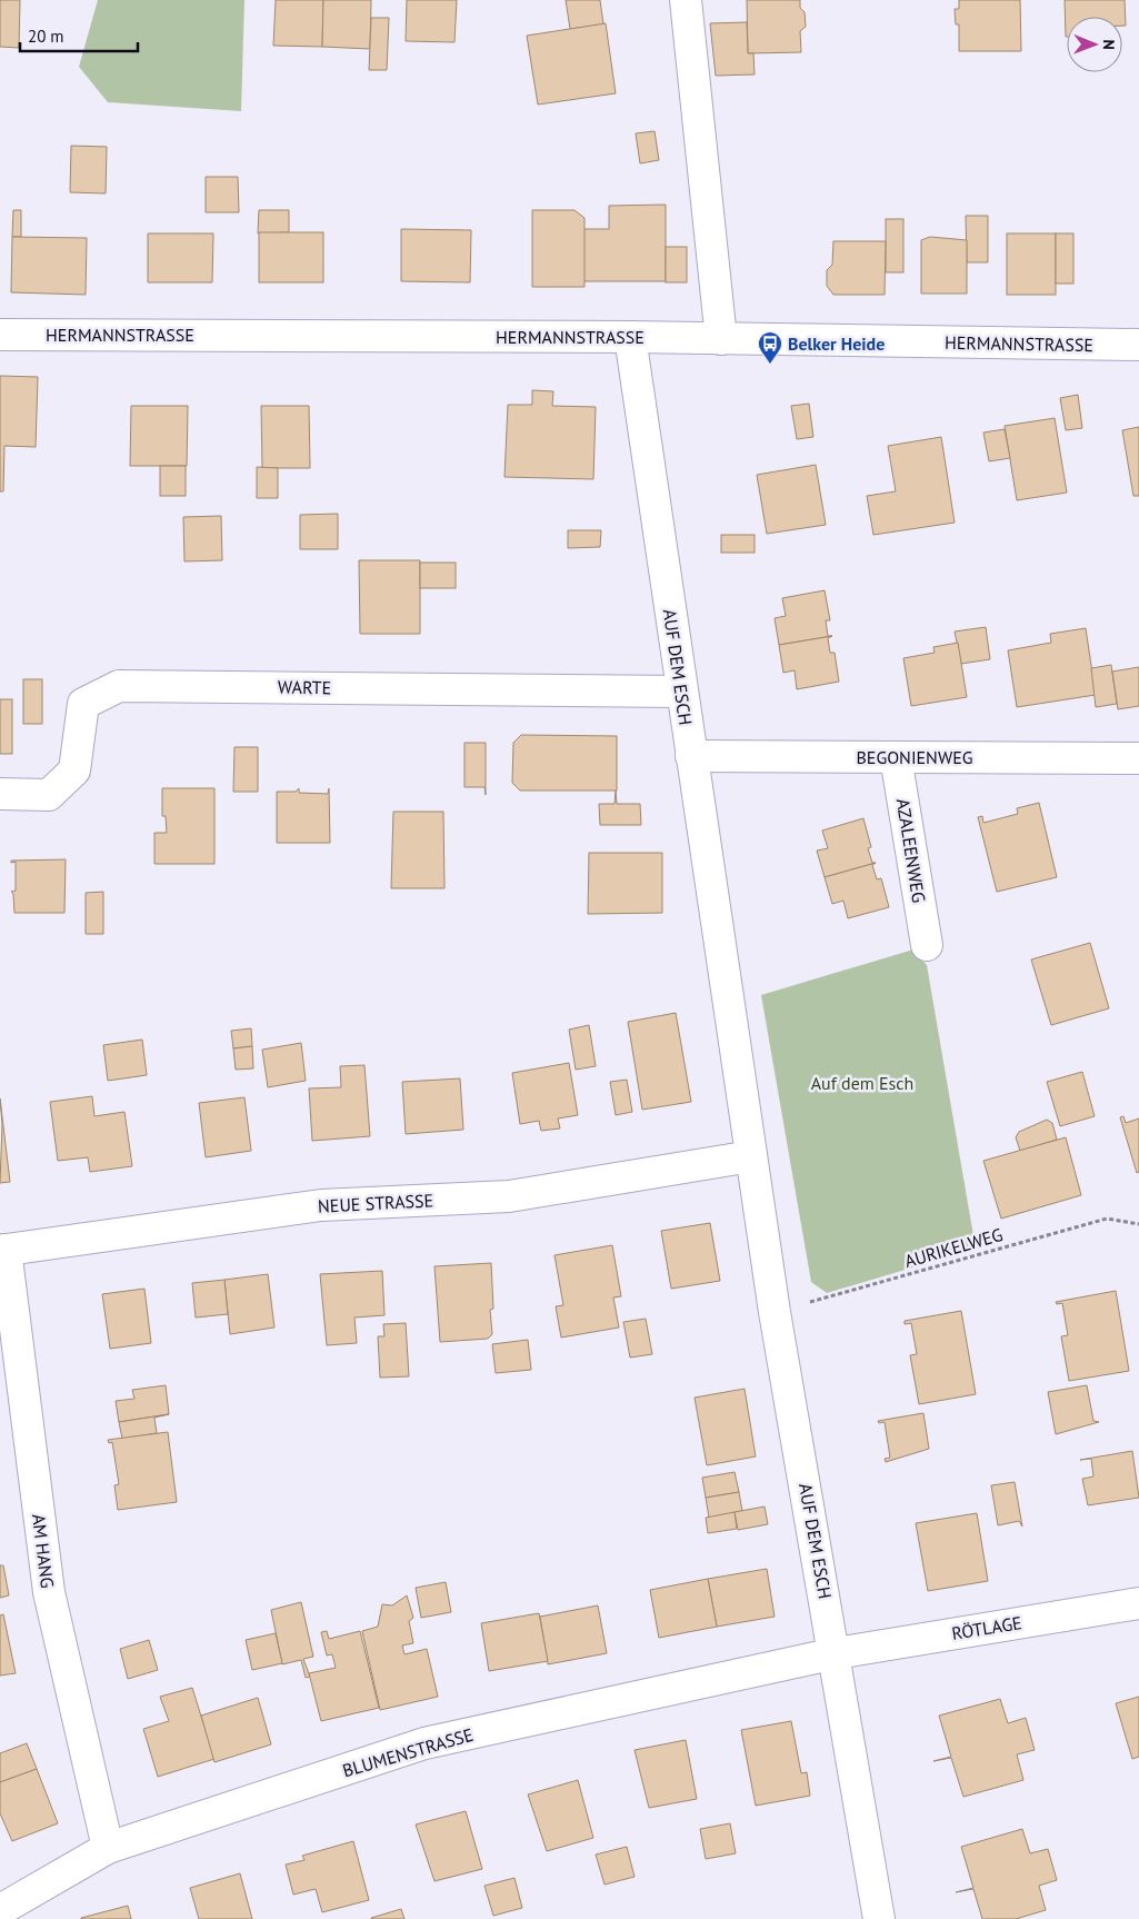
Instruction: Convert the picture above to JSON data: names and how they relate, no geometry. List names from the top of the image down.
{
  "streets": {
    "street": [
      "HERMANNSTRASSE",
      "AUF DEM ESCH",
      "WARTE",
      "BEGONIENWEG",
      "AZALEENWEG",
      "NEUE STRASSE",
      "AM HANG",
      "RÖTLAGE",
      "BLUMENSTRASSE"
    ],
    "path": ["AURIKELWEG"]
  },
  "crossings": [
    ["HERMANNSTRASSE", "AUF DEM ESCH"],
    ["AUF DEM ESCH", "WARTE"],
    ["AUF DEM ESCH", "BEGONIENWEG"],
    ["AUF DEM ESCH", "NEUE STRASSE"],
    ["AUF DEM ESCH", "AURIKELWEG"],
    ["AUF DEM ESCH", "RÖTLAGE"],
    ["AUF DEM ESCH", "BLUMENSTRASSE"],
    ["BEGONIENWEG", "AZALEENWEG"],
    ["NEUE STRASSE", "AM HANG"],
    ["AM HANG", "BLUMENSTRASSE"],
    ["RÖTLAGE", "BLUMENSTRASSE"]
  ],
  "parks": ["Auf dem Esch"],
  "places": {
    "bus stop": ["Belker Heide"]
  },
  "scale_bar": "20 m",
  "north": "right"
}
